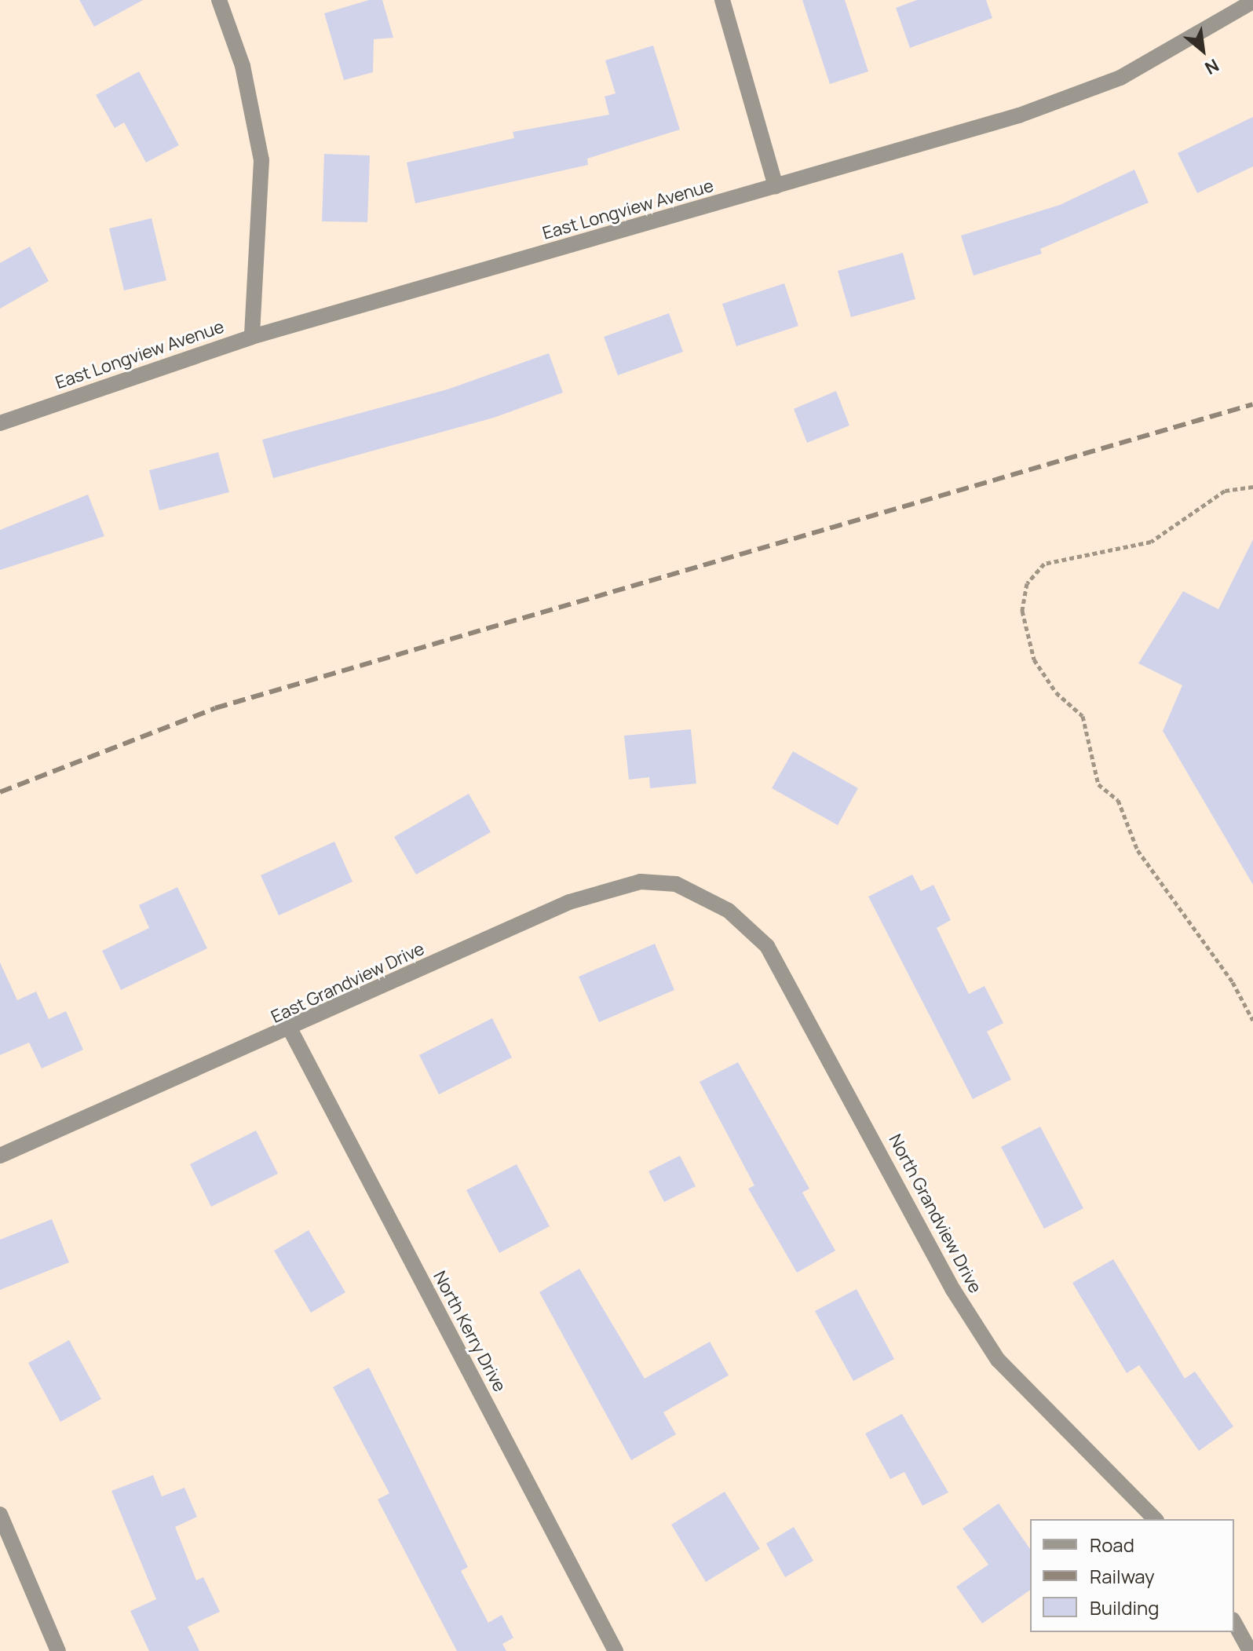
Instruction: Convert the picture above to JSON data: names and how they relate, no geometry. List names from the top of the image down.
{
  "streets": {
    "street": [
      "East Longview Avenue",
      "East Grandview Drive",
      "North Grandview Drive",
      "North Kerry Drive"
    ]
  },
  "crossings": [
    ["East Grandview Drive", "North Grandview Drive"],
    ["East Grandview Drive", "North Kerry Drive"]
  ],
  "legend": ["Road", "Railway", "Building"],
  "north": "bottom right"
}
